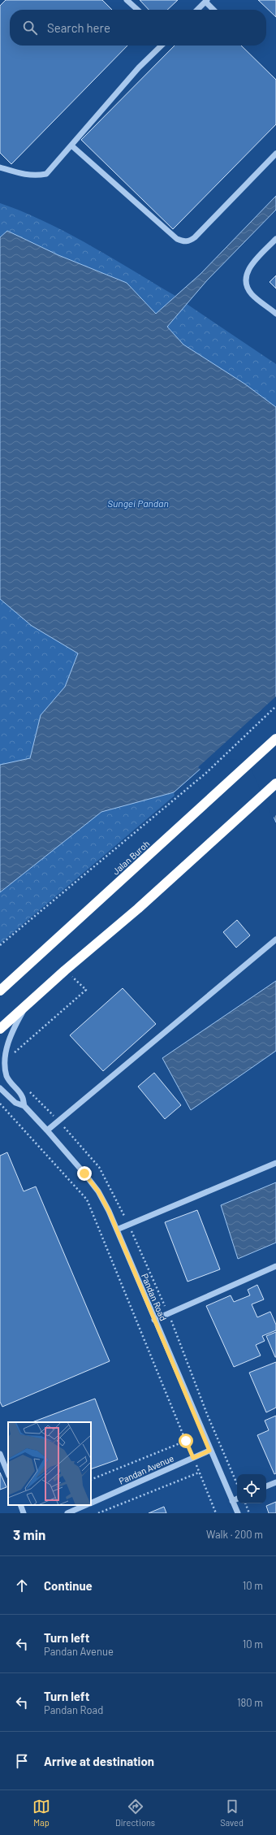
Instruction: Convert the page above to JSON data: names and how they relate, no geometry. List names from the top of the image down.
{
  "streets": {
    "highway": ["Jalan Buroh"],
    "street": ["Pandan Road", "Pandan Avenue"]
  },
  "crossings": [
    ["Pandan Road", "Pandan Avenue"]
  ],
  "water": ["Sungei Pandan"],
  "page": {
    "search": "Search here",
    "heading": ["3 min", "Walk · 200 m"],
    "list": [
      ["Continue", "10 m"],
      ["Turn left", "Pandan Avenue", "10 m"],
      ["Turn left", "Pandan Road", "180 m"],
      "Arrive at destination"
    ],
    "nav": ["Map", "Directions", "Saved"]
  }
}
